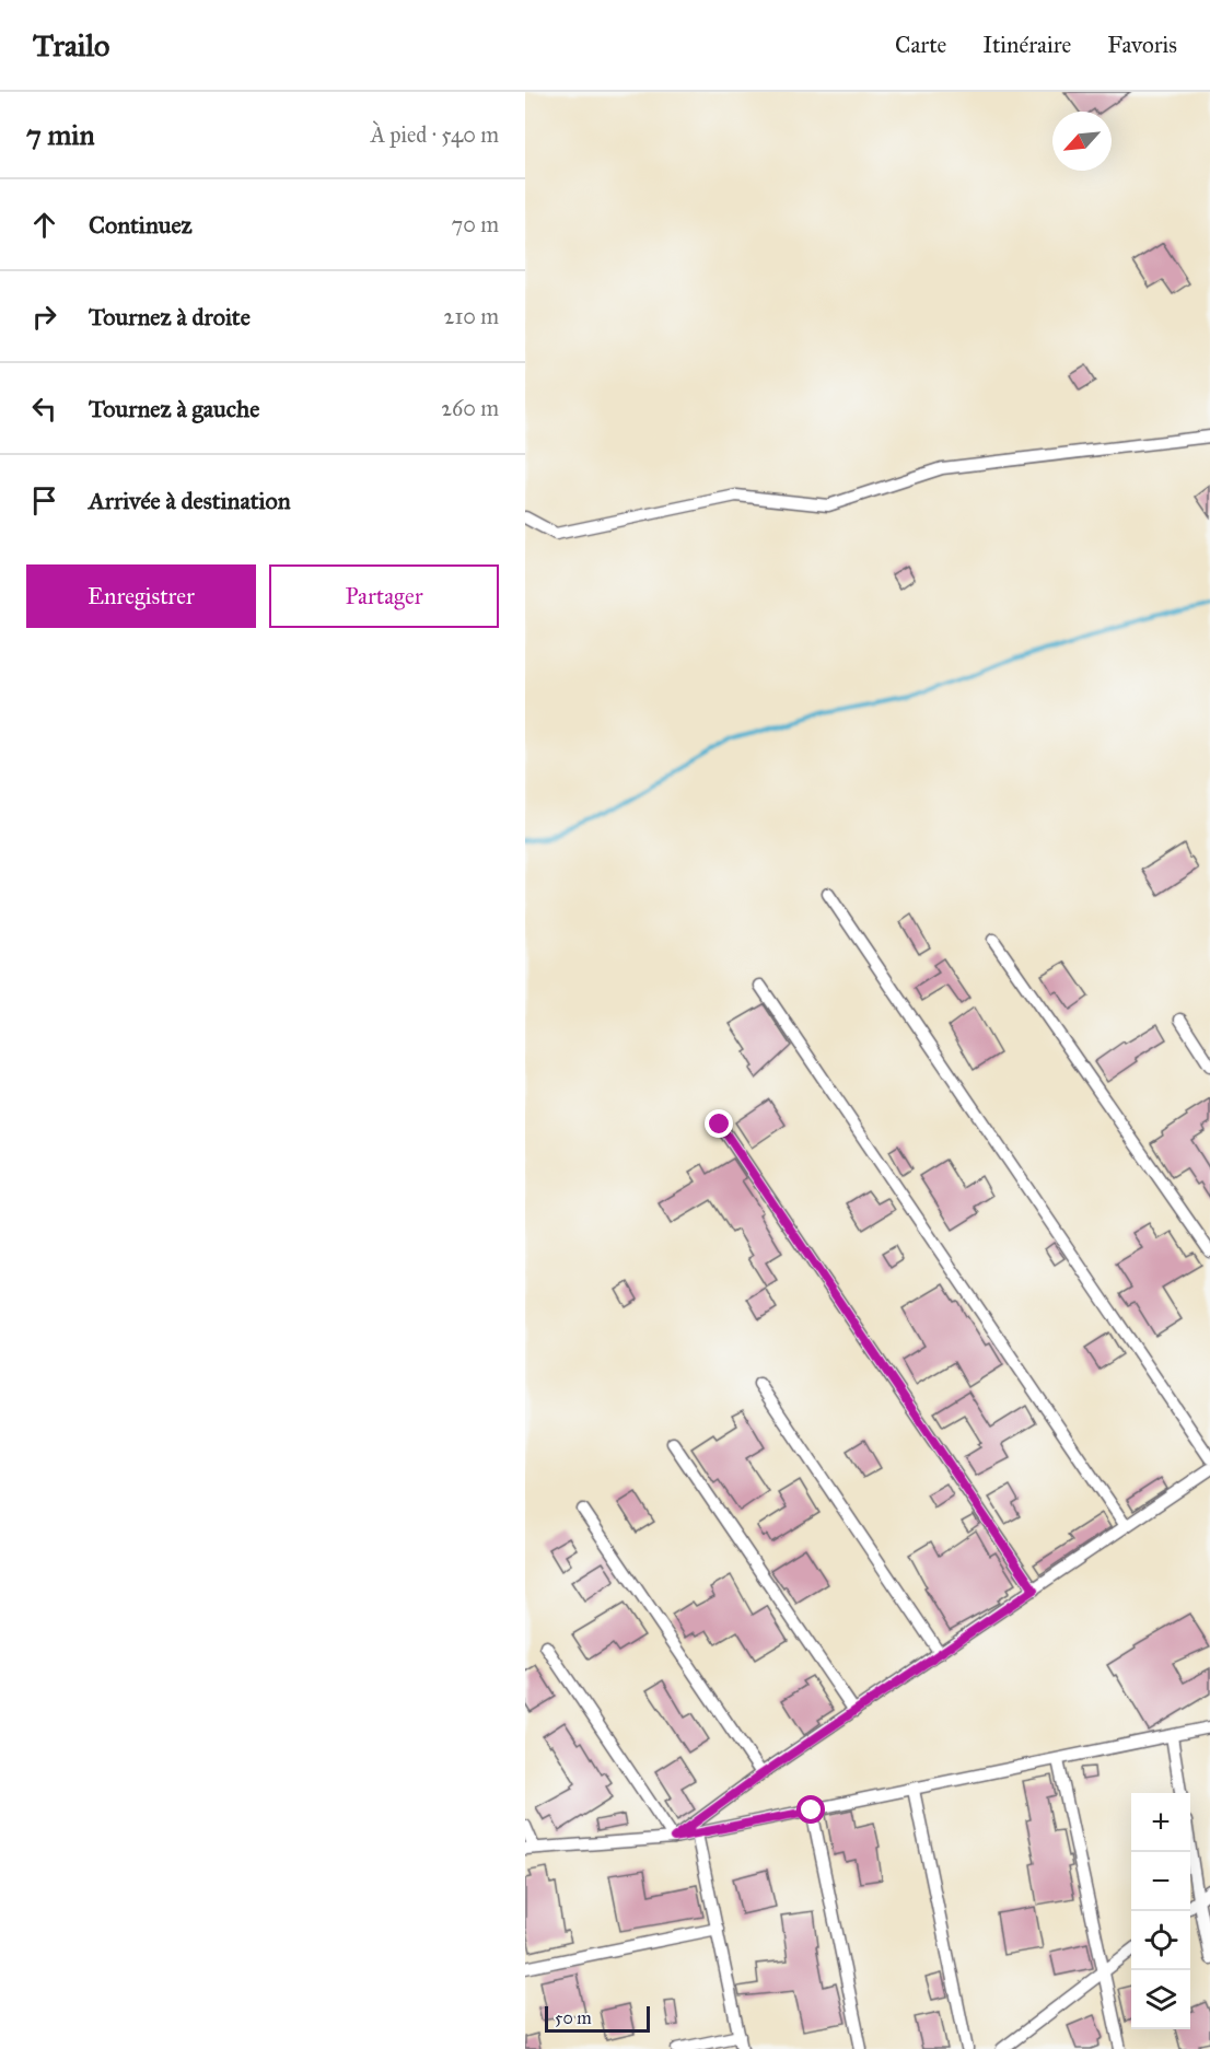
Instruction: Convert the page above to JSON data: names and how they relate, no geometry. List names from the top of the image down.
{
  "scale_bar": "50 m",
  "north": "bottom left",
  "page": {
    "header": "Trailo",
    "nav": ["Carte", "Itinéraire", "Favoris"],
    "heading": ["7 min", "À pied · 540 m"],
    "list": [
      ["Continuez", "70 m"],
      ["Tournez à droite", "210 m"],
      ["Tournez à gauche", "260 m"],
      "Arrivée à destination"
    ],
    "buttons": ["Enregistrer", "Partager"],
    "map_buttons": ["+", "−"],
    "scale": "50 m"
  }
}
